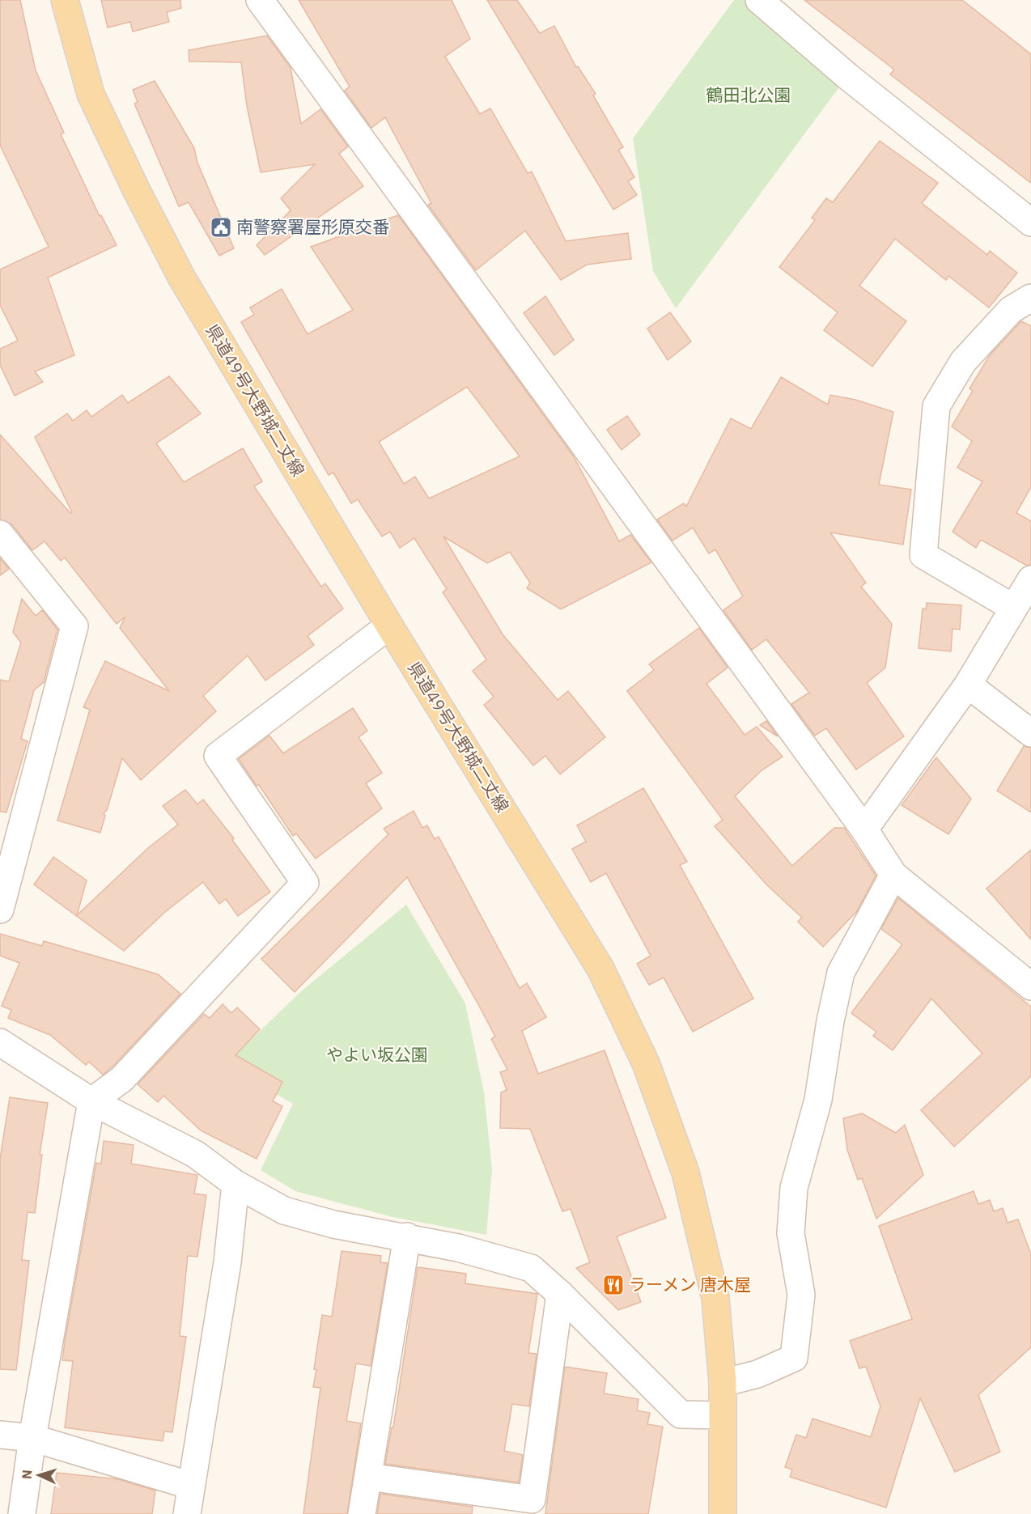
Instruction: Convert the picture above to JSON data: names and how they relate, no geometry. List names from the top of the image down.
{
  "streets": {
    "main road": ["県道49号大野城二丈線"]
  },
  "parks": ["鶴田北公園", "やよい坂公園"],
  "places": {
    "public building": ["南警察署屋形原交番"],
    "restaurant": ["ラーメン 唐木屋"]
  },
  "north": "left"
}
